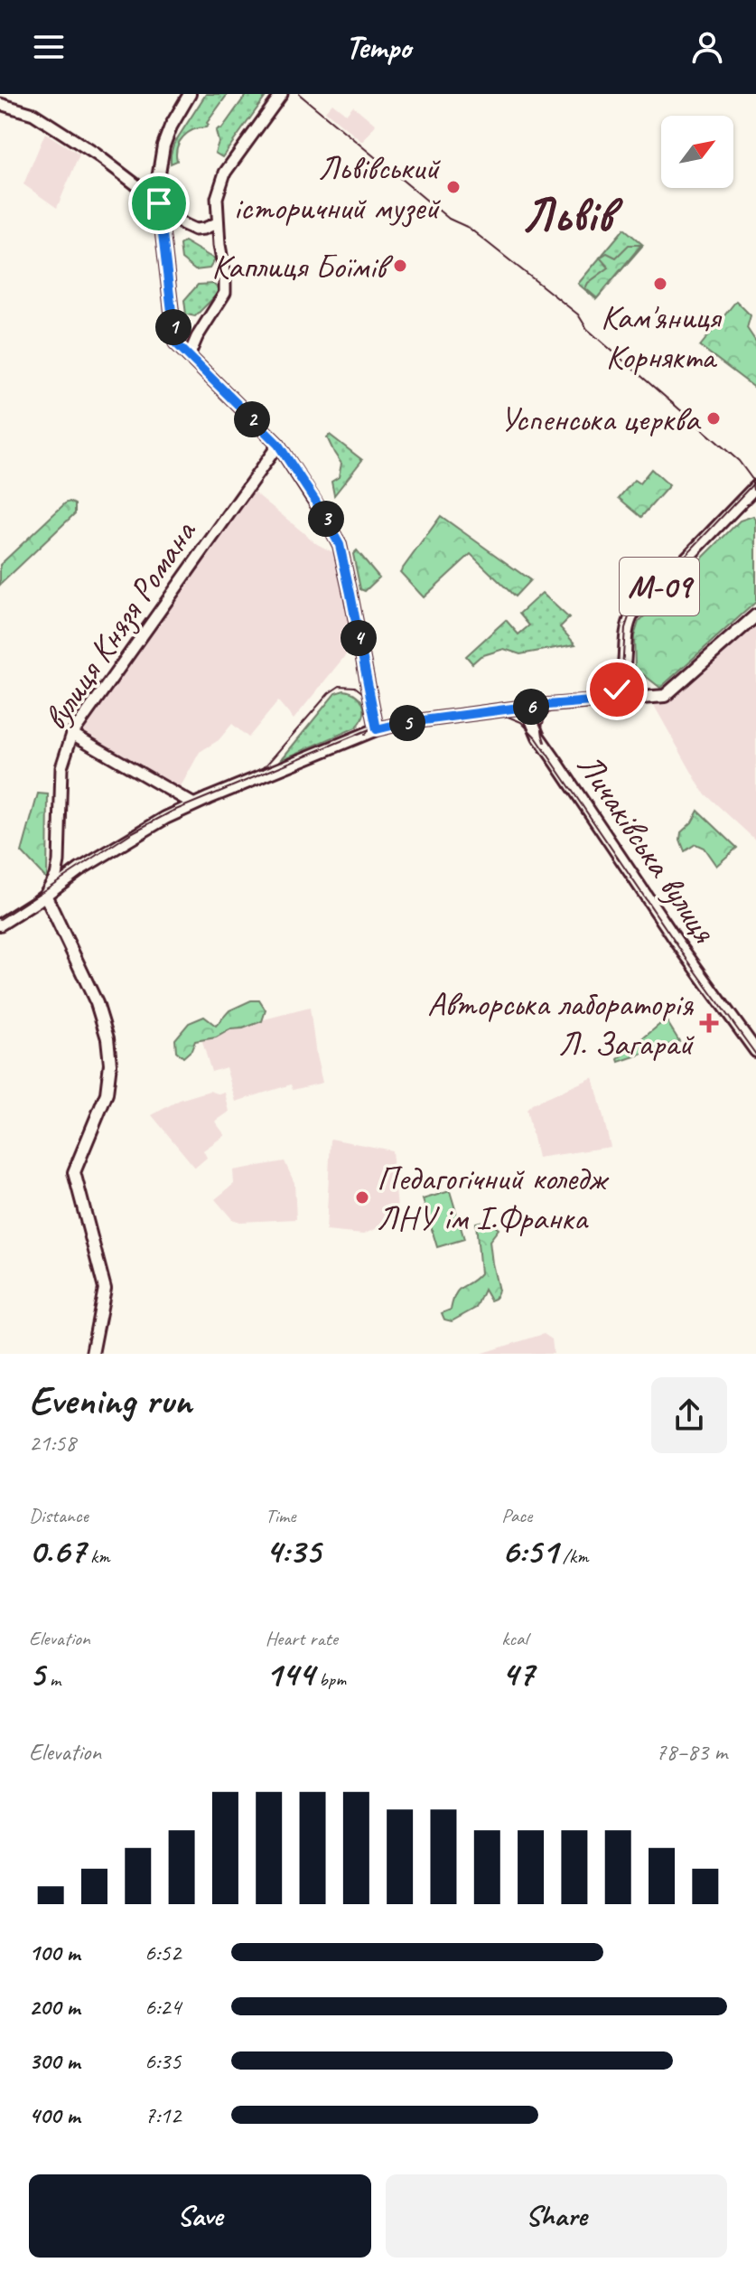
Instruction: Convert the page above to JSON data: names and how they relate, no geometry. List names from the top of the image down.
{
  "streets": {
    "main road": ["М-09", "вулиця Князя Романа", "Личаківська вулиця"]
  },
  "crossings": [
    ["М-09", "Личаківська вулиця"]
  ],
  "districts": ["Львів"],
  "places": {
    "other": [
      "Львівський історичний музей",
      "Каплиця Боїмів",
      "Кам'яниця Корнякта",
      "Успенська церква",
      "Педагогічний коледж ЛНУ ім І.Франка"
    ],
    "health": ["Авторська лабораторія Л. Загарай"]
  },
  "north": "top right",
  "page": {
    "header": "Tempo",
    "pins": [
      "1",
      "2",
      "3",
      "4",
      "6",
      "5"
    ],
    "heading": ["Evening run", "21:58"],
    "stats": [
      ["Distance", "0.67 km"],
      ["Time", "4:35"],
      ["Pace", "6:51 /km"],
      ["Elevation", "5 m"],
      ["Heart rate", "144 bpm"],
      ["kcal", "47"]
    ],
    "chart": ["Elevation", "78–83 m"],
    "list": [
      {
        "name": "100 m",
        "note": "6:52"
      },
      {
        "name": "200 m",
        "note": "6:24"
      },
      {
        "name": "300 m",
        "note": "6:35"
      },
      {
        "name": "400 m",
        "note": "7:12"
      }
    ],
    "buttons": ["Save", "Share"]
  }
}
